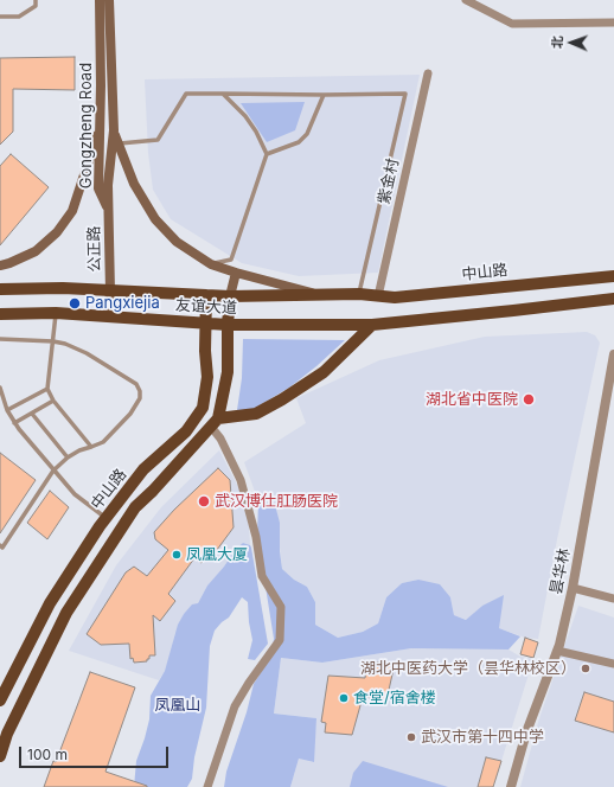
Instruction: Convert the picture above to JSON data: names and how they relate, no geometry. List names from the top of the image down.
{
  "streets": {
    "main road": [
      "Gongzheng Road",
      "公正路",
      "中山路",
      "友谊大道"
    ],
    "street": ["紫金村", "昙华林"]
  },
  "crossings": [
    ["Gongzheng Road", "公正路"],
    ["紫金村", "中山路"],
    ["公正路", "友谊大道"],
    ["中山路", "友谊大道"]
  ],
  "parks": ["凤凰山"],
  "places": [
    "Pangxiejia",
    "湖北省中医院",
    "武汉博仕肛肠医院",
    "凤凰大厦",
    "湖北中医药大学（昙华林校区）",
    "食堂/宿舍楼",
    "武汉市第十四中学"
  ],
  "scale_bar": "100 m",
  "north": "left"
}
